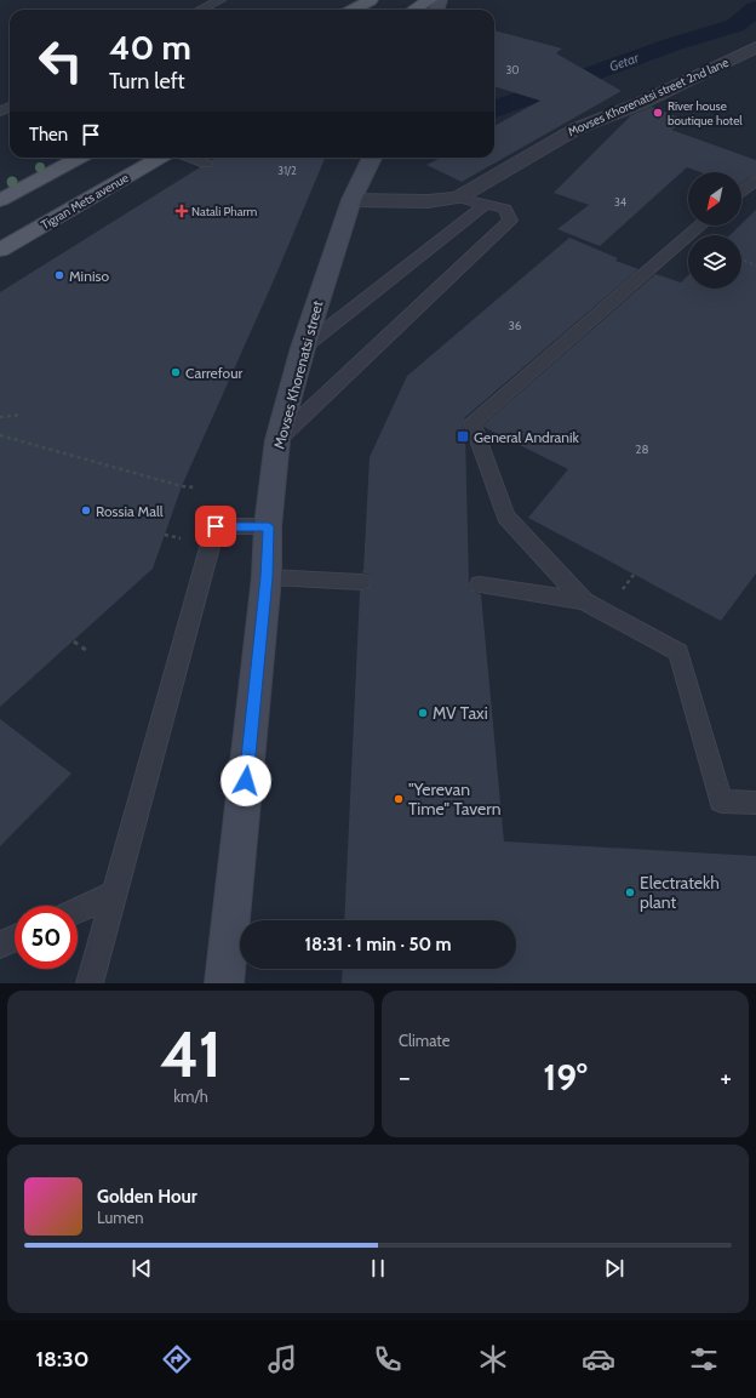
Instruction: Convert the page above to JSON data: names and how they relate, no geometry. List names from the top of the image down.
{
  "streets": {
    "main road": ["Tigran Mets avenue", "Movses Khorenatsi street"],
    "street": ["Movses Khorenatsi street 2nd lane"]
  },
  "crossings": [
    ["Movses Khorenatsi street 2nd lane", "Movses Khorenatsi street"]
  ],
  "water": ["Getar"],
  "places": {
    "other": [
      "River house boutique hotel",
      "Miniso",
      "Carrefour",
      "Rossia Mall",
      "MV Taxi",
      "\"Yerevan Time\" Tavern",
      "Electratekh plant"
    ],
    "health": ["Natali Pharm"],
    "transit": ["General Andranik"]
  },
  "house_numbers": [
    "30",
    "31/2",
    "34",
    "36",
    "28"
  ],
  "north": "bottom left",
  "page": {
    "turn": ["40 m", "Turn left"],
    "then": "Then",
    "limit": "50",
    "trip": "18:31 · 1 min · 50 m",
    "tile": [
      ["41", "km/h"],
      "Climate"
    ],
    "heat": ["−", "19°", "+"],
    "song": ["Golden Hour", "Lumen"],
    "tabs": "18:30"
  }
}
